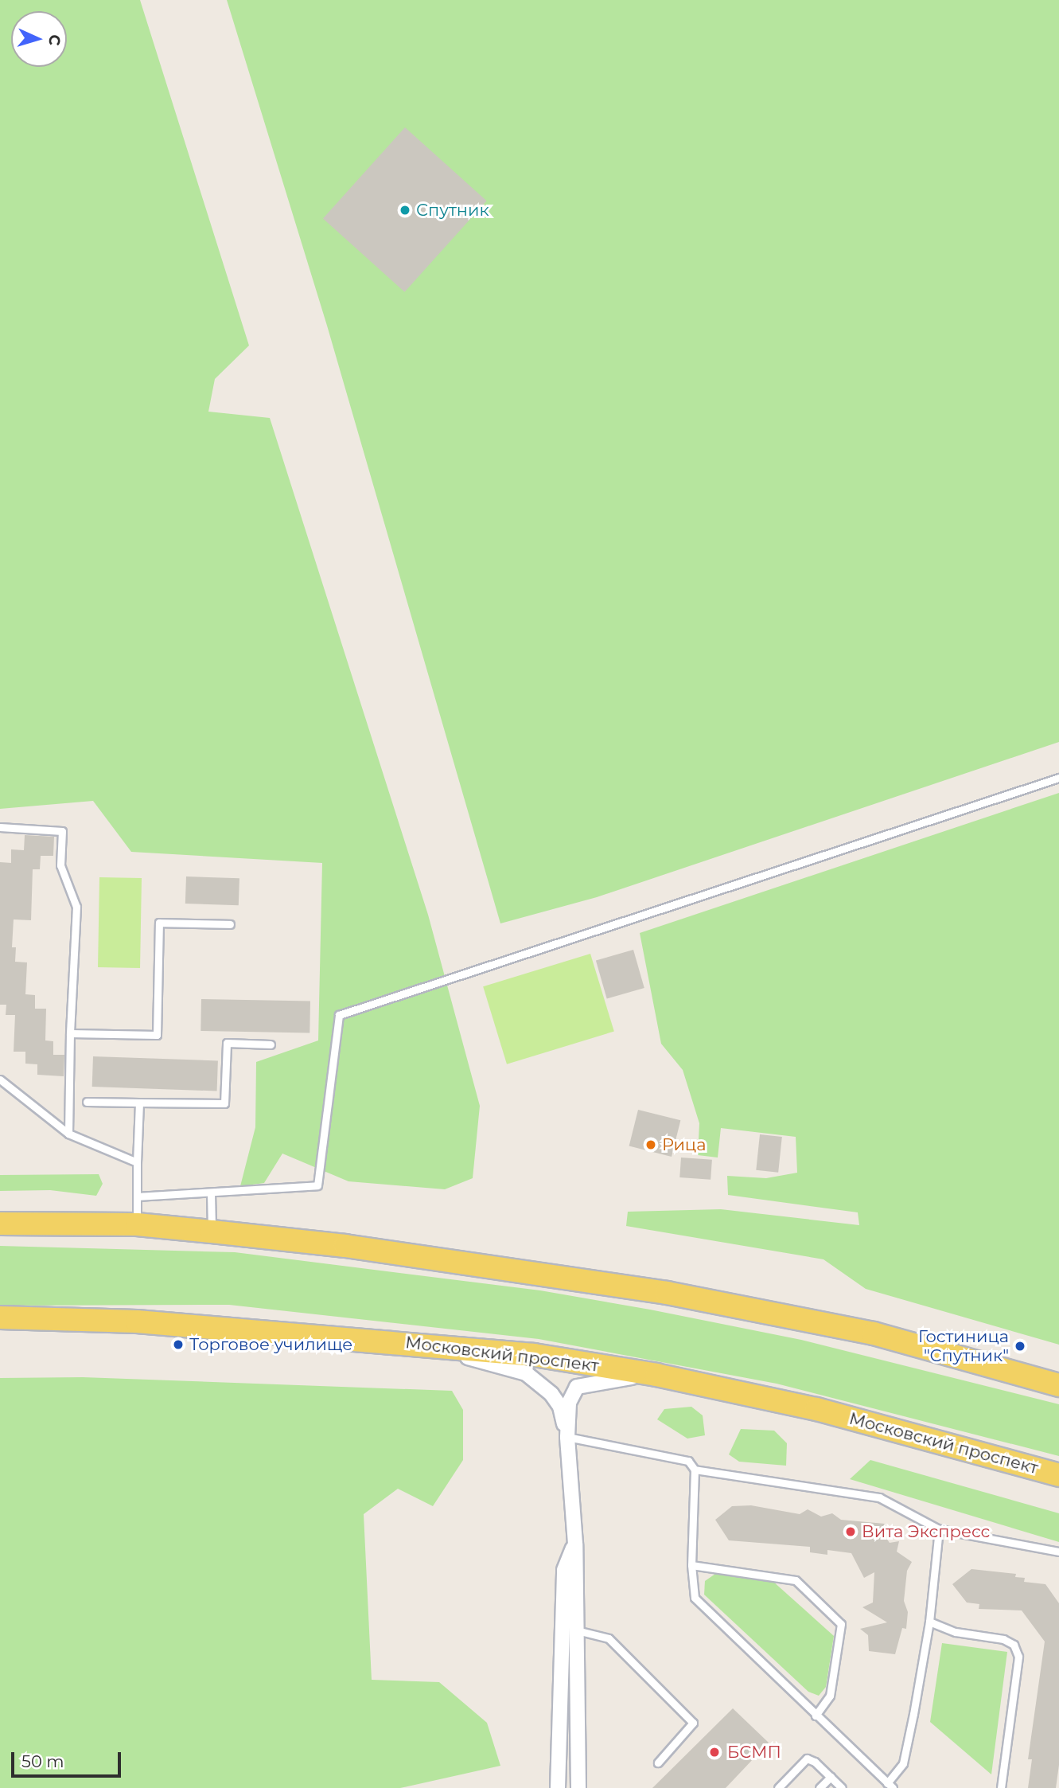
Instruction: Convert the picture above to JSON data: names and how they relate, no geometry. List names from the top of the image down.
{
  "streets": {
    "main road": ["Московский проспект"]
  },
  "places": [
    "Спутник",
    "Рица",
    "Торговое училище",
    "Гостиница \"Спутник\"",
    "Вита Экспресс",
    "БСМП"
  ],
  "scale_bar": "50 m",
  "north": "right"
}
